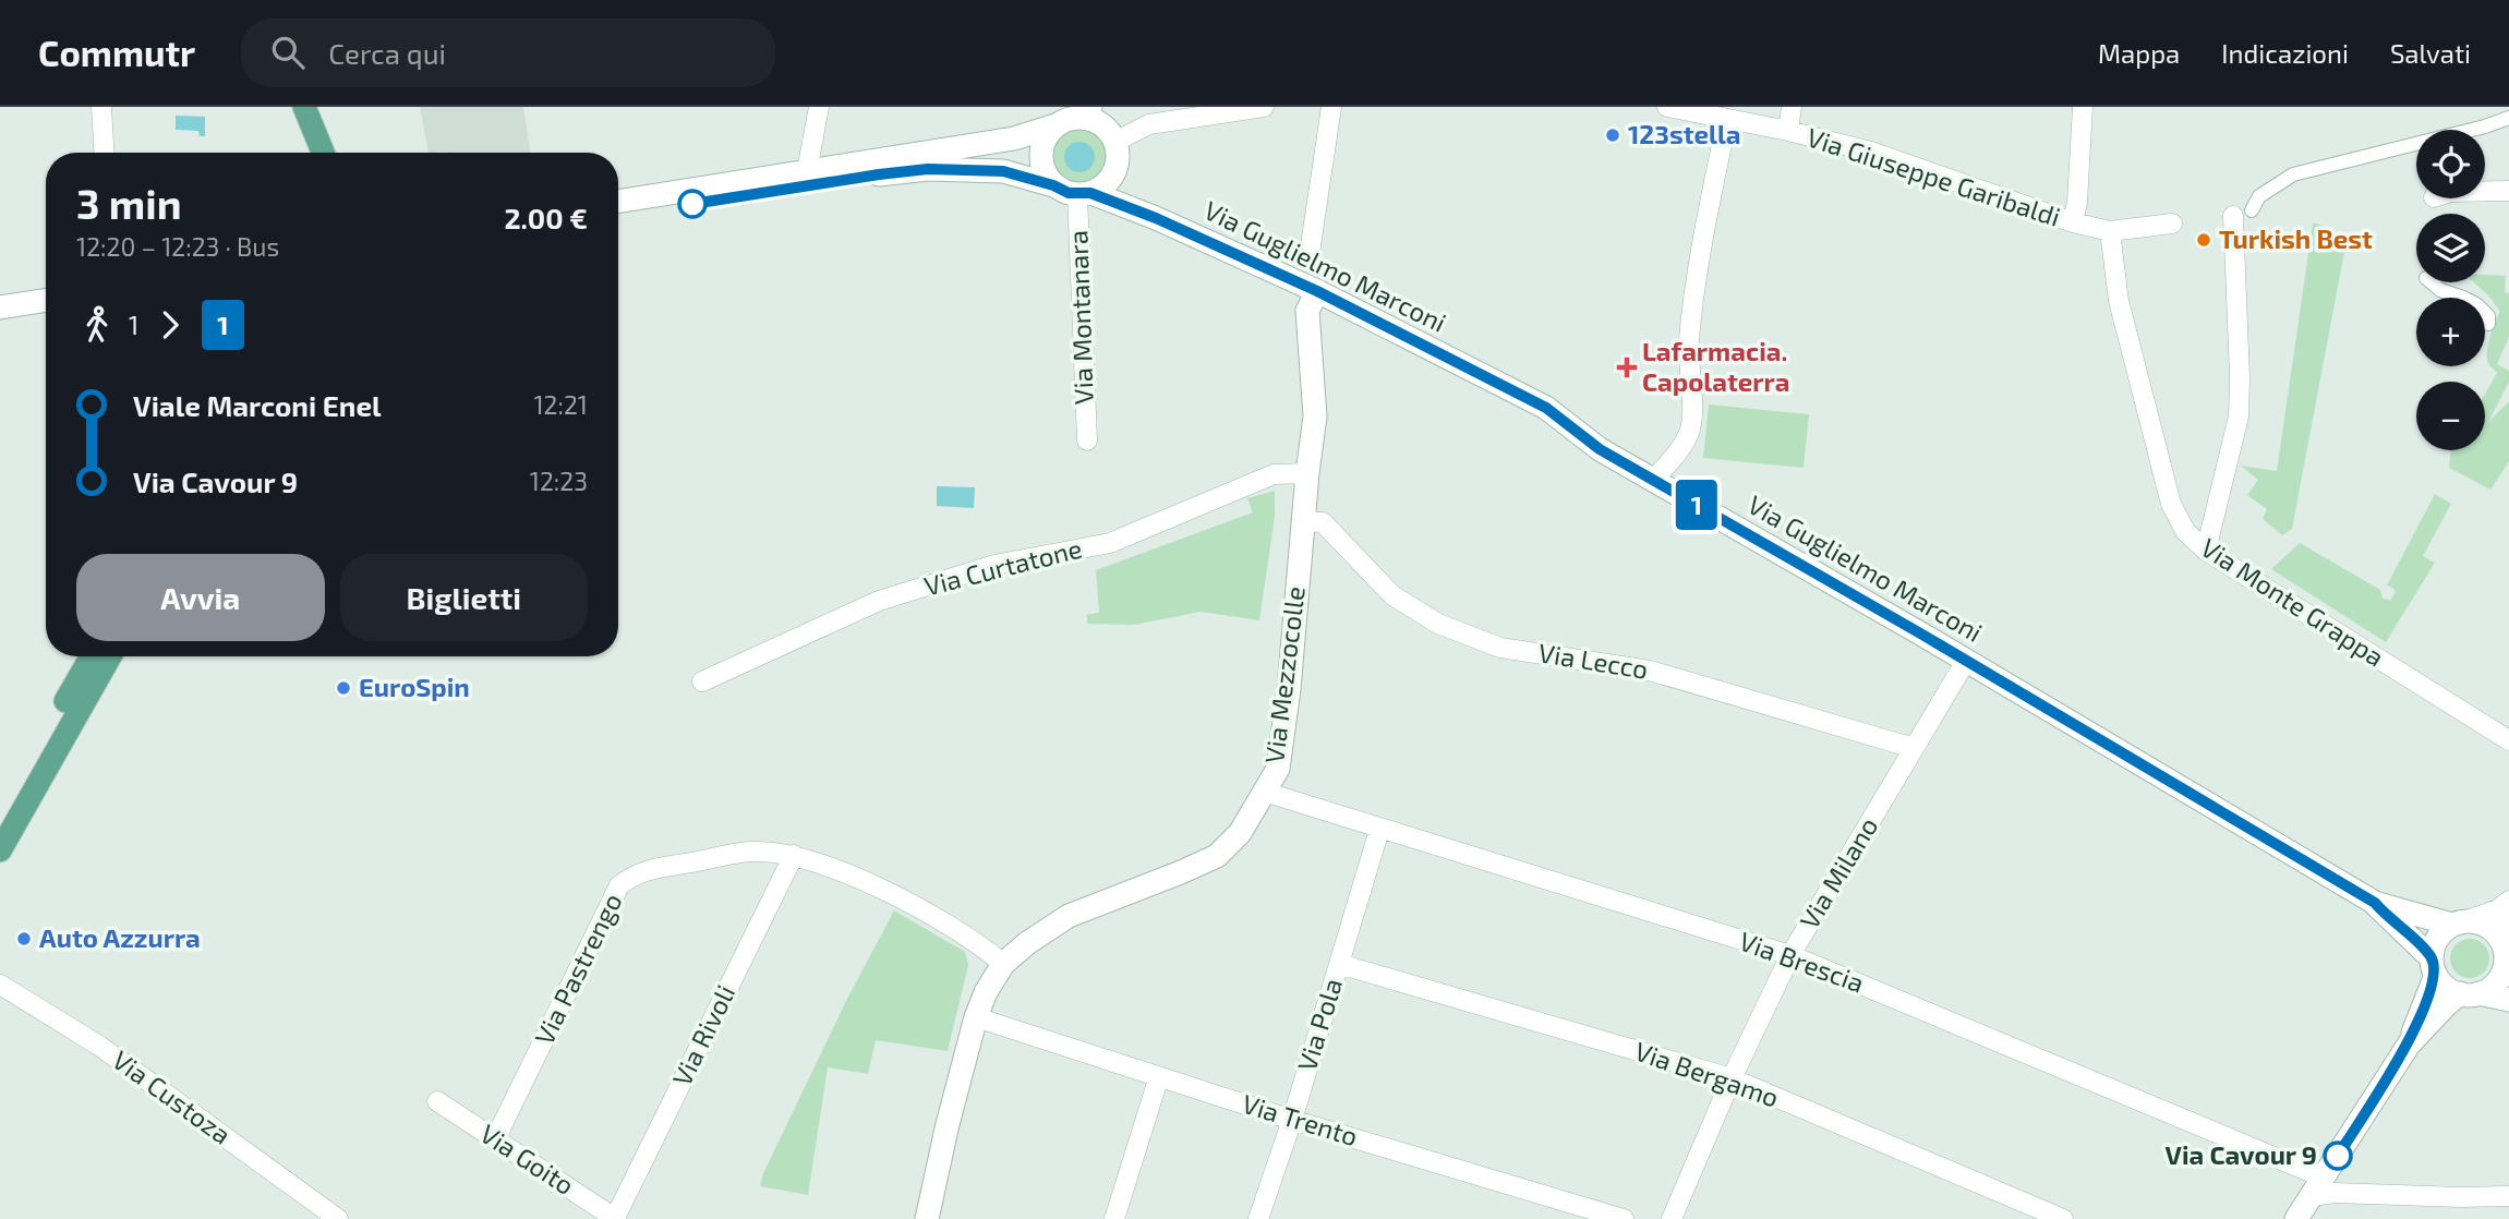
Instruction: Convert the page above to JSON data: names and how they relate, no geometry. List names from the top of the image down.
{
  "streets": {
    "main road": ["Via Guglielmo Marconi", "Via Mezzocolle"],
    "street": [
      "Via Giuseppe Garibaldi",
      "Via Montanara",
      "Via Curtatone",
      "Via Monte Grappa",
      "Via Lecco",
      "Via Milano",
      "Via Brescia",
      "Via Pastrengo",
      "Via Pola",
      "Via Rivoli",
      "Via Bergamo",
      "Via Custoza",
      "Via Trento",
      "Via Goito"
    ]
  },
  "crossings": [
    ["Via Giuseppe Garibaldi", "Via Monte Grappa"],
    ["Via Guglielmo Marconi", "Via Montanara"],
    ["Via Guglielmo Marconi", "Via Mezzocolle"],
    ["Via Guglielmo Marconi", "Via Milano"],
    ["Via Curtatone", "Via Mezzocolle"],
    ["Via Lecco", "Via Mezzocolle"],
    ["Via Lecco", "Via Milano"],
    ["Via Mezzocolle", "Via Brescia"],
    ["Via Mezzocolle", "Via Pastrengo"],
    ["Via Mezzocolle", "Via Trento"],
    ["Via Milano", "Via Brescia"],
    ["Via Milano", "Via Bergamo"],
    ["Via Brescia", "Via Pola"],
    ["Via Pastrengo", "Via Rivoli"],
    ["Via Pastrengo", "Via Goito"],
    ["Via Pola", "Via Bergamo"],
    ["Via Pola", "Via Trento"],
    ["Via Rivoli", "Via Goito"]
  ],
  "places": {
    "other": [
      "123stella",
      "Turkish Best",
      "EuroSpin",
      "Auto Azzurra",
      "Via Cavour 9"
    ],
    "health": ["Lafarmacia. Capolaterra"]
  },
  "lines": ["bus line 1"],
  "page": {
    "header": "Commutr",
    "search": "Cerca qui",
    "nav": ["Mappa", "Indicazioni", "Salvati"],
    "on_map": "1",
    "map_buttons": ["+", "−"],
    "heading": ["3 min", "12:20 – 12:23 · Bus", "2.00 €"],
    "legs": ["1", "1"],
    "list": [
      {
        "name": "Viale Marconi Enel",
        "value": "12:21"
      },
      {
        "name": "Via Cavour 9",
        "value": "12:23"
      }
    ],
    "buttons": ["Avvia", "Biglietti"]
  }
}
